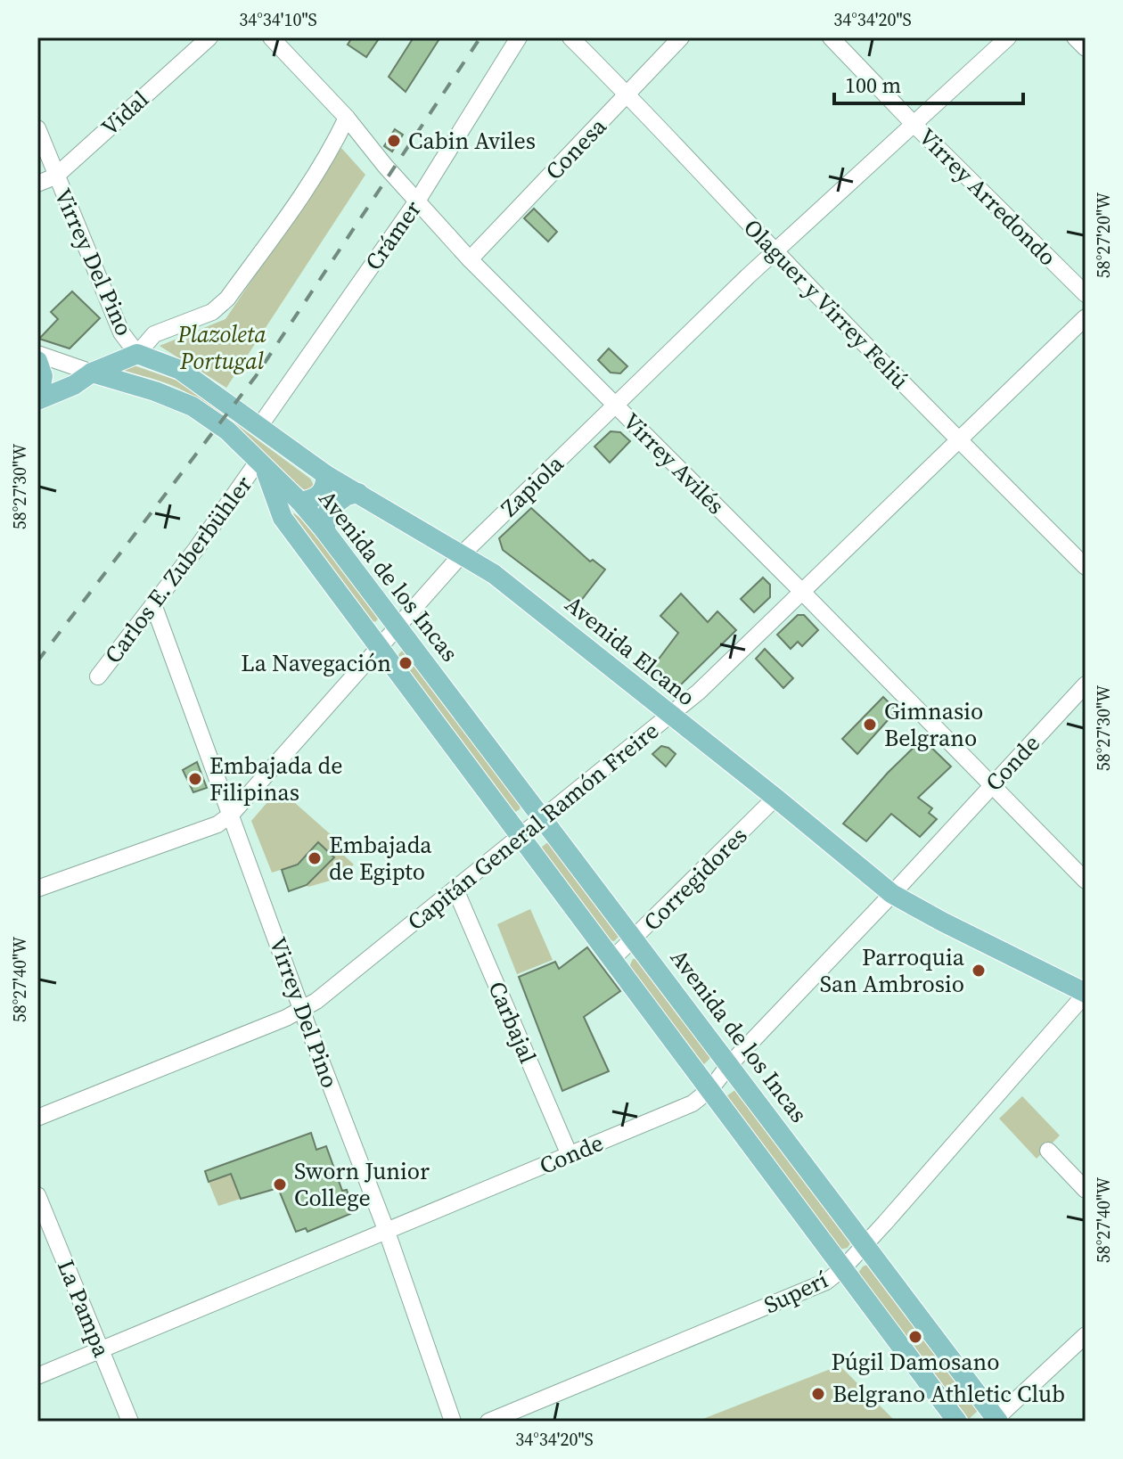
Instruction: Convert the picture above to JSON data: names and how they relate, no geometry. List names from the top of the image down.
{
  "streets": {
    "main road": ["Avenida de los Incas", "Avenida Elcano"],
    "street": [
      "Vidal",
      "Conesa",
      "Virrey Arredondo",
      "Crámer",
      "Virrey Del Pino",
      "Olaguer y Virrey Feliú",
      "Virrey Avilés",
      "Zapiola",
      "Carlos E. Zuberbühler",
      "Conde",
      "Capitán General Ramón Freire",
      "Corregidores",
      "Carbajal",
      "Superí",
      "La Pampa"
    ]
  },
  "crossings": [
    ["Vidal", "Virrey Del Pino"],
    ["Conesa", "Olaguer y Virrey Feliú"],
    ["Conesa", "Virrey Avilés"],
    ["Virrey Arredondo", "Zapiola"],
    ["Crámer", "Virrey Avilés"],
    ["Crámer", "Avenida Elcano"],
    ["Virrey Del Pino", "Zapiola"],
    ["Virrey Del Pino", "Carlos E. Zuberbühler"],
    ["Virrey Del Pino", "Avenida Elcano"],
    ["Virrey Del Pino", "Conde"],
    ["Virrey Del Pino", "Capitán General Ramón Freire"],
    ["Olaguer y Virrey Feliú", "Zapiola"],
    ["Olaguer y Virrey Feliú", "Capitán General Ramón Freire"],
    ["Virrey Avilés", "Zapiola"],
    ["Virrey Avilés", "Conde"],
    ["Virrey Avilés", "Capitán General Ramón Freire"],
    ["Zapiola", "Avenida de los Incas"],
    ["Zapiola", "Avenida Elcano"],
    ["Carlos E. Zuberbühler", "Avenida de los Incas"],
    ["Avenida de los Incas", "Conde"],
    ["Avenida de los Incas", "Capitán General Ramón Freire"],
    ["Avenida de los Incas", "Corregidores"],
    ["Avenida de los Incas", "Superí"],
    ["Avenida Elcano", "Conde"],
    ["Avenida Elcano", "Capitán General Ramón Freire"],
    ["Avenida Elcano", "Corregidores"],
    ["Avenida Elcano", "Superí"],
    ["Conde", "Carbajal"],
    ["Conde", "La Pampa"],
    ["Capitán General Ramón Freire", "Carbajal"]
  ],
  "parks": ["Plazoleta Portugal"],
  "places": [
    "Cabin Aviles",
    "La Navegación",
    "Gimnasio Belgrano",
    "Embajada de Filipinas",
    "Embajada de Egipto",
    "Parroquia San Ambrosio",
    "Sworn Junior College",
    "Púgil Damosano",
    "Belgrano Athletic Club"
  ],
  "scale_bar": "100 m",
  "coordinates": [
    "34°34'10\"S",
    "34°34'20\"S",
    "58°27'20\"W",
    "58°27'30\"W",
    "58°27'40\"W"
  ]
}
